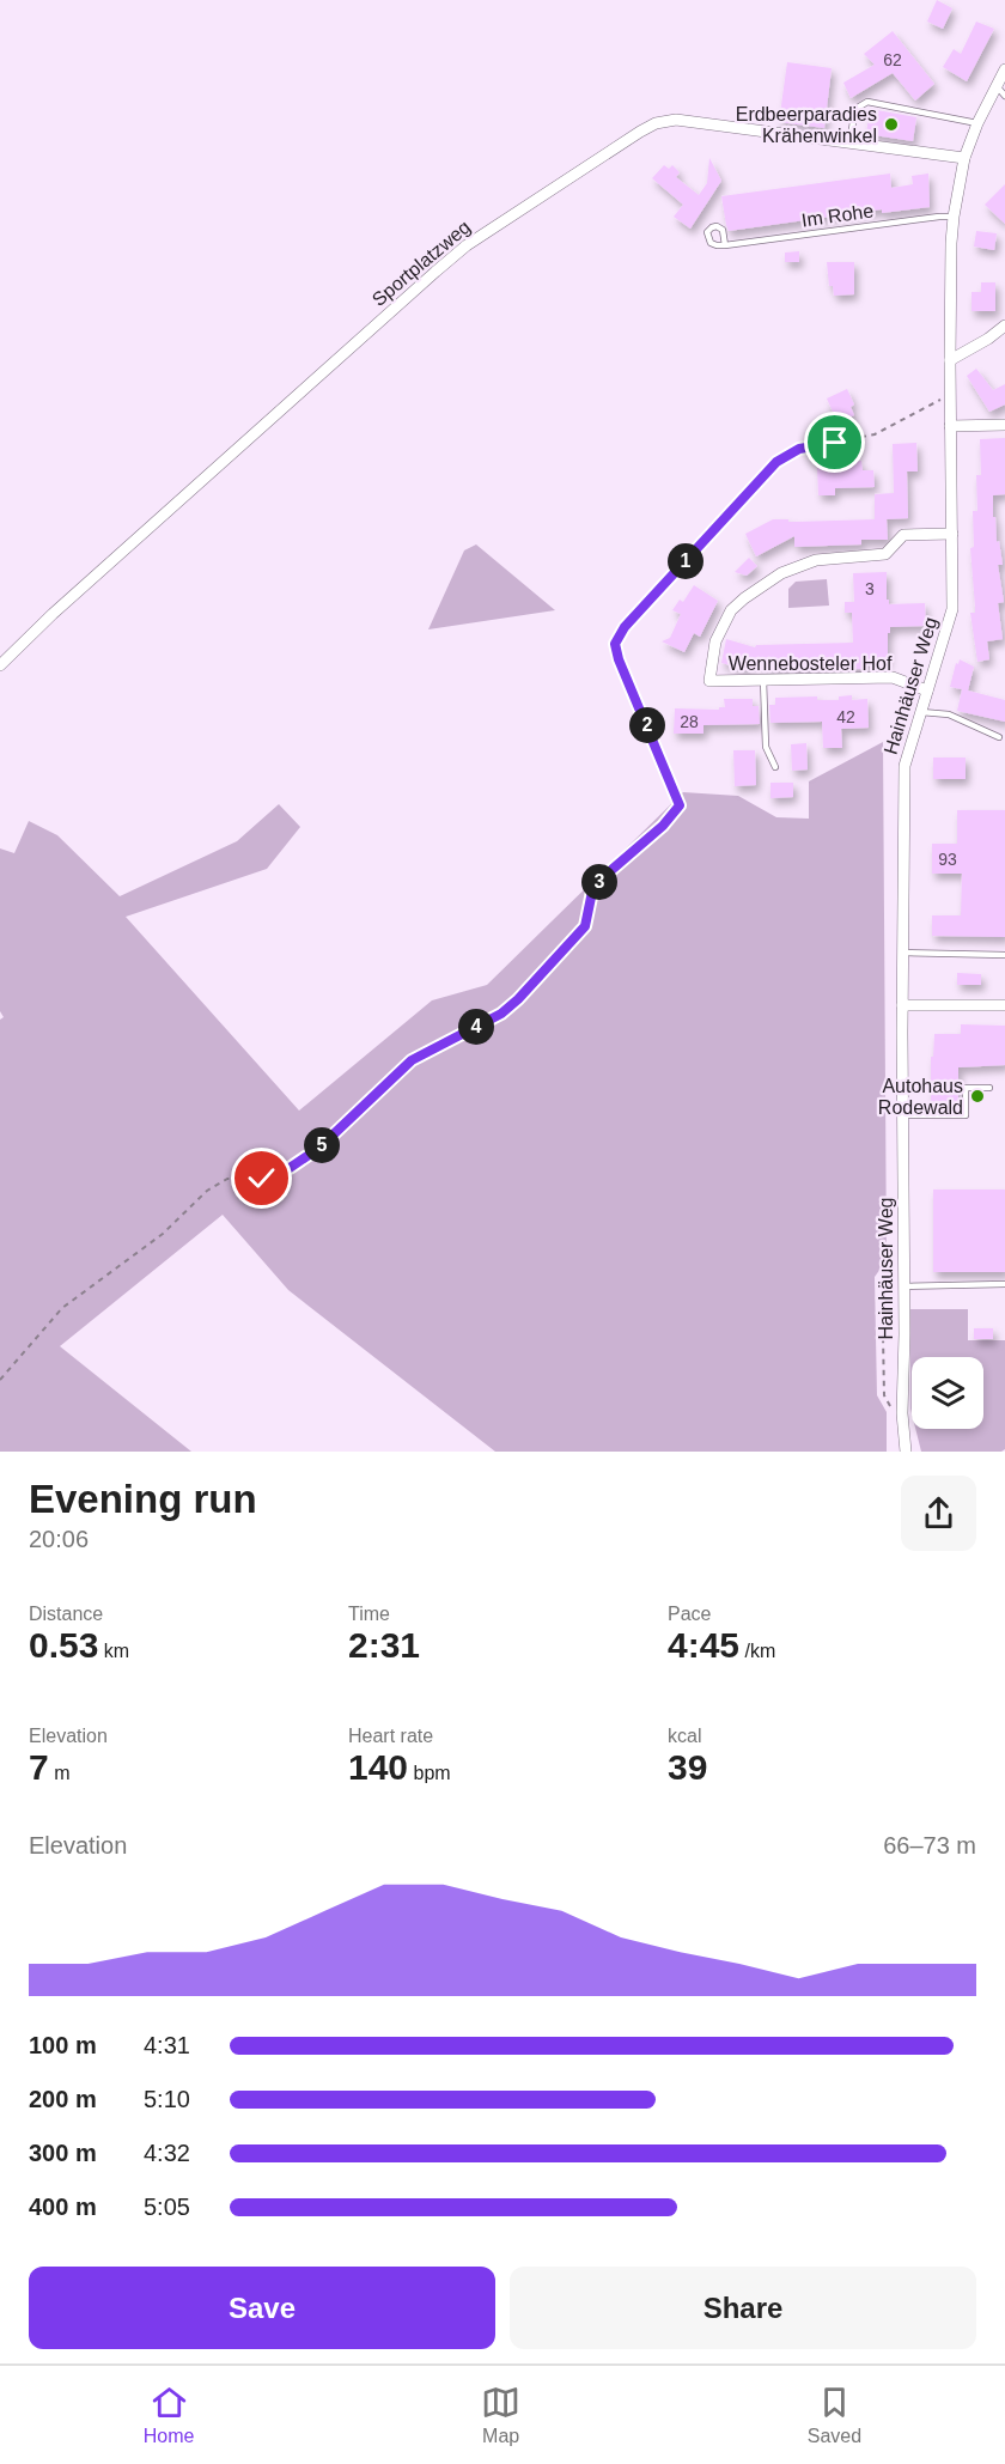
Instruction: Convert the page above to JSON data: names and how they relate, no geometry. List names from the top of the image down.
{
  "streets": {
    "street": ["Sportplatzweg", "Wennebosteler Hof", "Hainhäuser Weg"],
    "lane": ["Im Rohe"]
  },
  "crossings": [
    ["Im Rohe", "Hainhäuser Weg"],
    ["Sportplatzweg", "Hainhäuser Weg"],
    ["Wennebosteler Hof", "Hainhäuser Weg"]
  ],
  "places": ["Erdbeerparadies Krähenwinkel", "Autohaus Rodewald"],
  "house_numbers": [
    "62",
    "3",
    "42",
    "28",
    "93"
  ],
  "page": {
    "pins": [
      "1",
      "2",
      "3",
      "4",
      "5"
    ],
    "heading": ["Evening run", "20:06"],
    "stats": [
      ["Distance", "0.53 km"],
      ["Time", "2:31"],
      ["Pace", "4:45 /km"],
      ["Elevation", "7 m"],
      ["Heart rate", "140 bpm"],
      ["kcal", "39"]
    ],
    "chart": ["Elevation", "66–73 m"],
    "list": [
      {
        "name": "100 m",
        "note": "4:31"
      },
      {
        "name": "200 m",
        "note": "5:10"
      },
      {
        "name": "300 m",
        "note": "4:32"
      },
      {
        "name": "400 m",
        "note": "5:05"
      }
    ],
    "buttons": ["Save", "Share"],
    "tabs": ["Home", "Map", "Saved"]
  }
}
